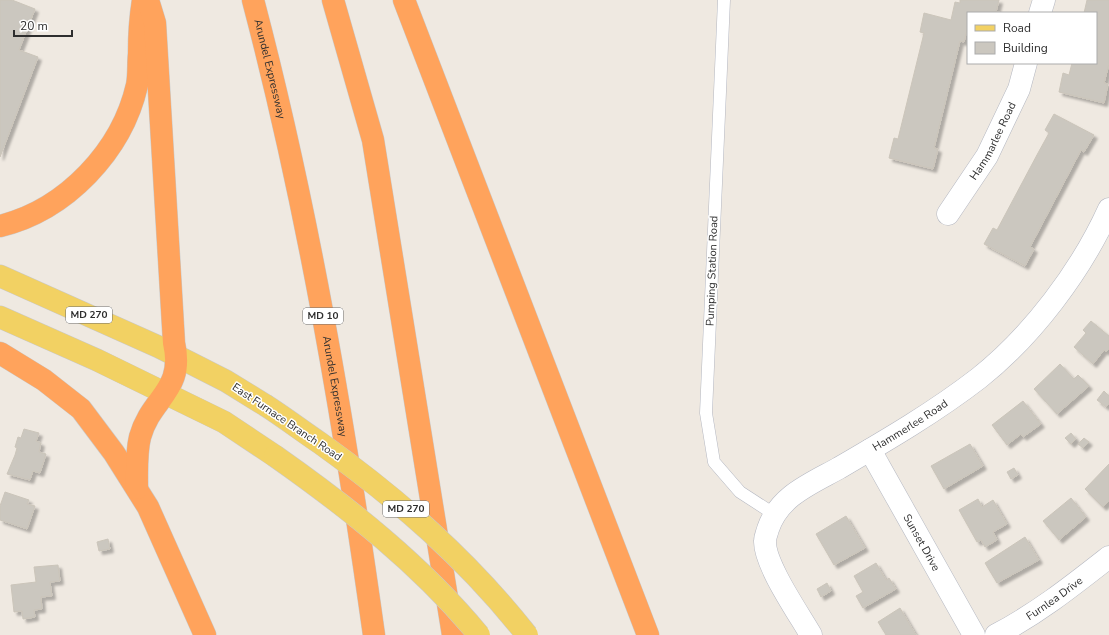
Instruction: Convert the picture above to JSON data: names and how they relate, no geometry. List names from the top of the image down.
{
  "streets": {
    "highway": ["Arundel Expressway", "MD 10"],
    "main road": ["MD 270", "East Furnace Branch Road"],
    "street": [
      "Hammarlee Road",
      "Hammerlee Road",
      "Sunset Drive",
      "Furnlea Drive"
    ],
    "lane": ["Pumping Station Road"]
  },
  "crossings": [
    ["Pumping Station Road", "Hammerlee Road"],
    ["Hammerlee Road", "Sunset Drive"]
  ],
  "legend": ["Road", "Building"],
  "scale_bar": "20 m"
}
